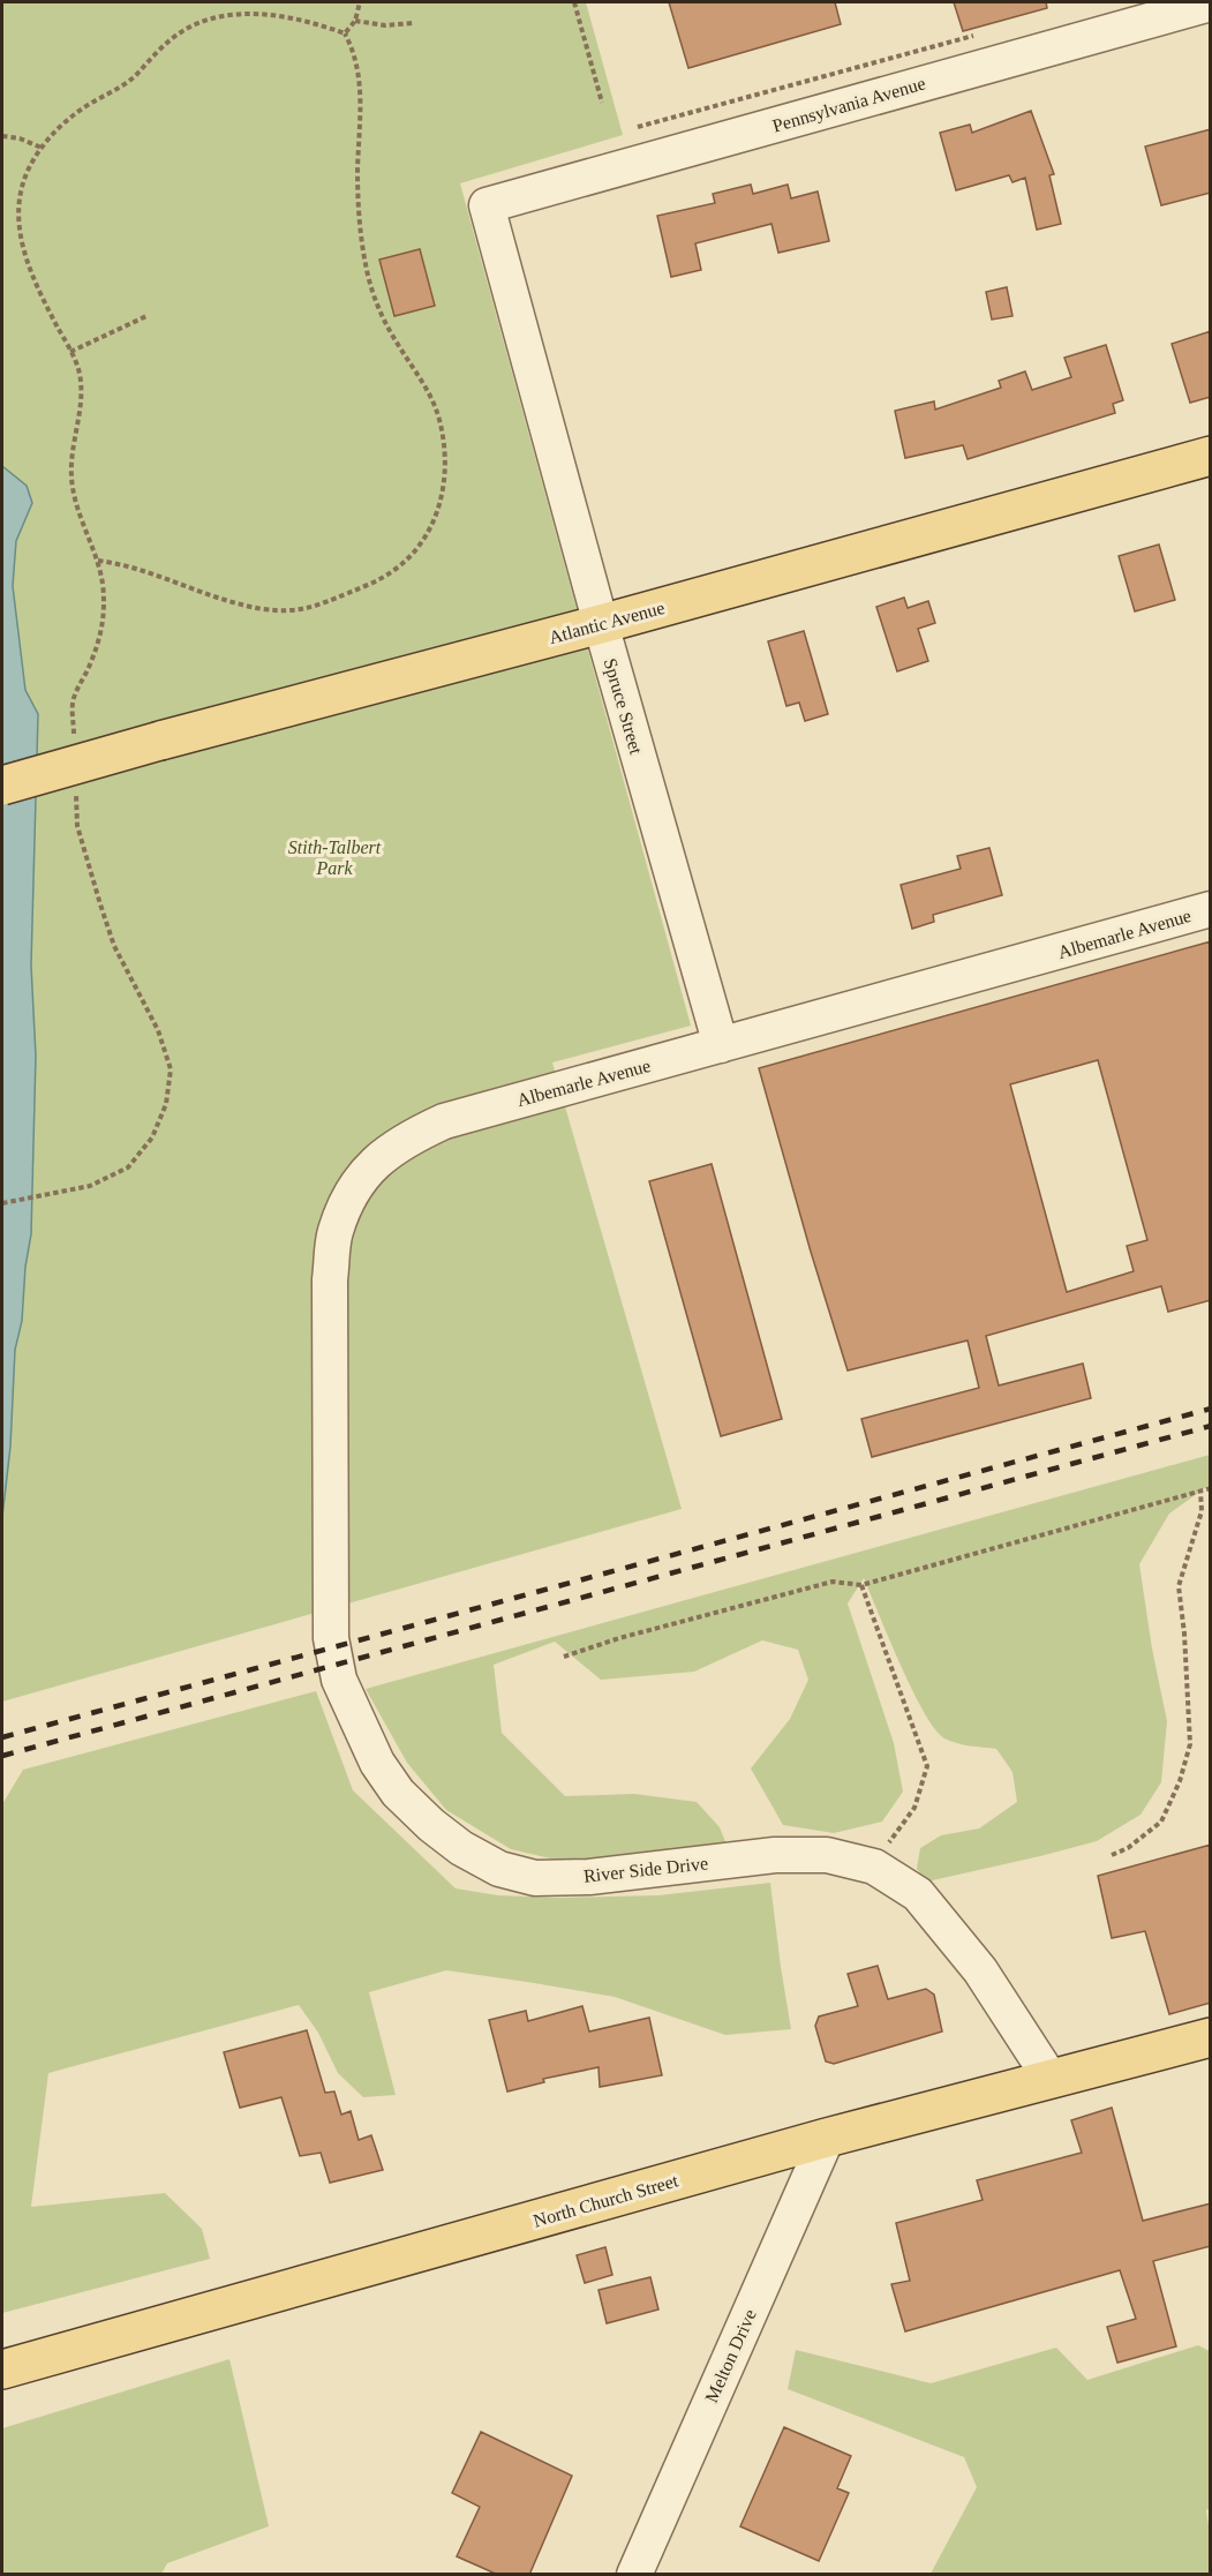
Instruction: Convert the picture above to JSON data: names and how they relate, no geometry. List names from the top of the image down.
{
  "streets": {
    "main road": ["Atlantic Avenue", "North Church Street"],
    "street": [
      "Pennsylvania Avenue",
      "Spruce Street",
      "Albemarle Avenue",
      "River Side Drive",
      "Melton Drive"
    ]
  },
  "crossings": [
    ["Pennsylvania Avenue", "Spruce Street"],
    ["Atlantic Avenue", "Spruce Street"],
    ["Spruce Street", "Albemarle Avenue"],
    ["Albemarle Avenue", "River Side Drive"],
    ["River Side Drive", "North Church Street"],
    ["North Church Street", "Melton Drive"]
  ],
  "parks": ["Stith-Talbert Park"]
}
